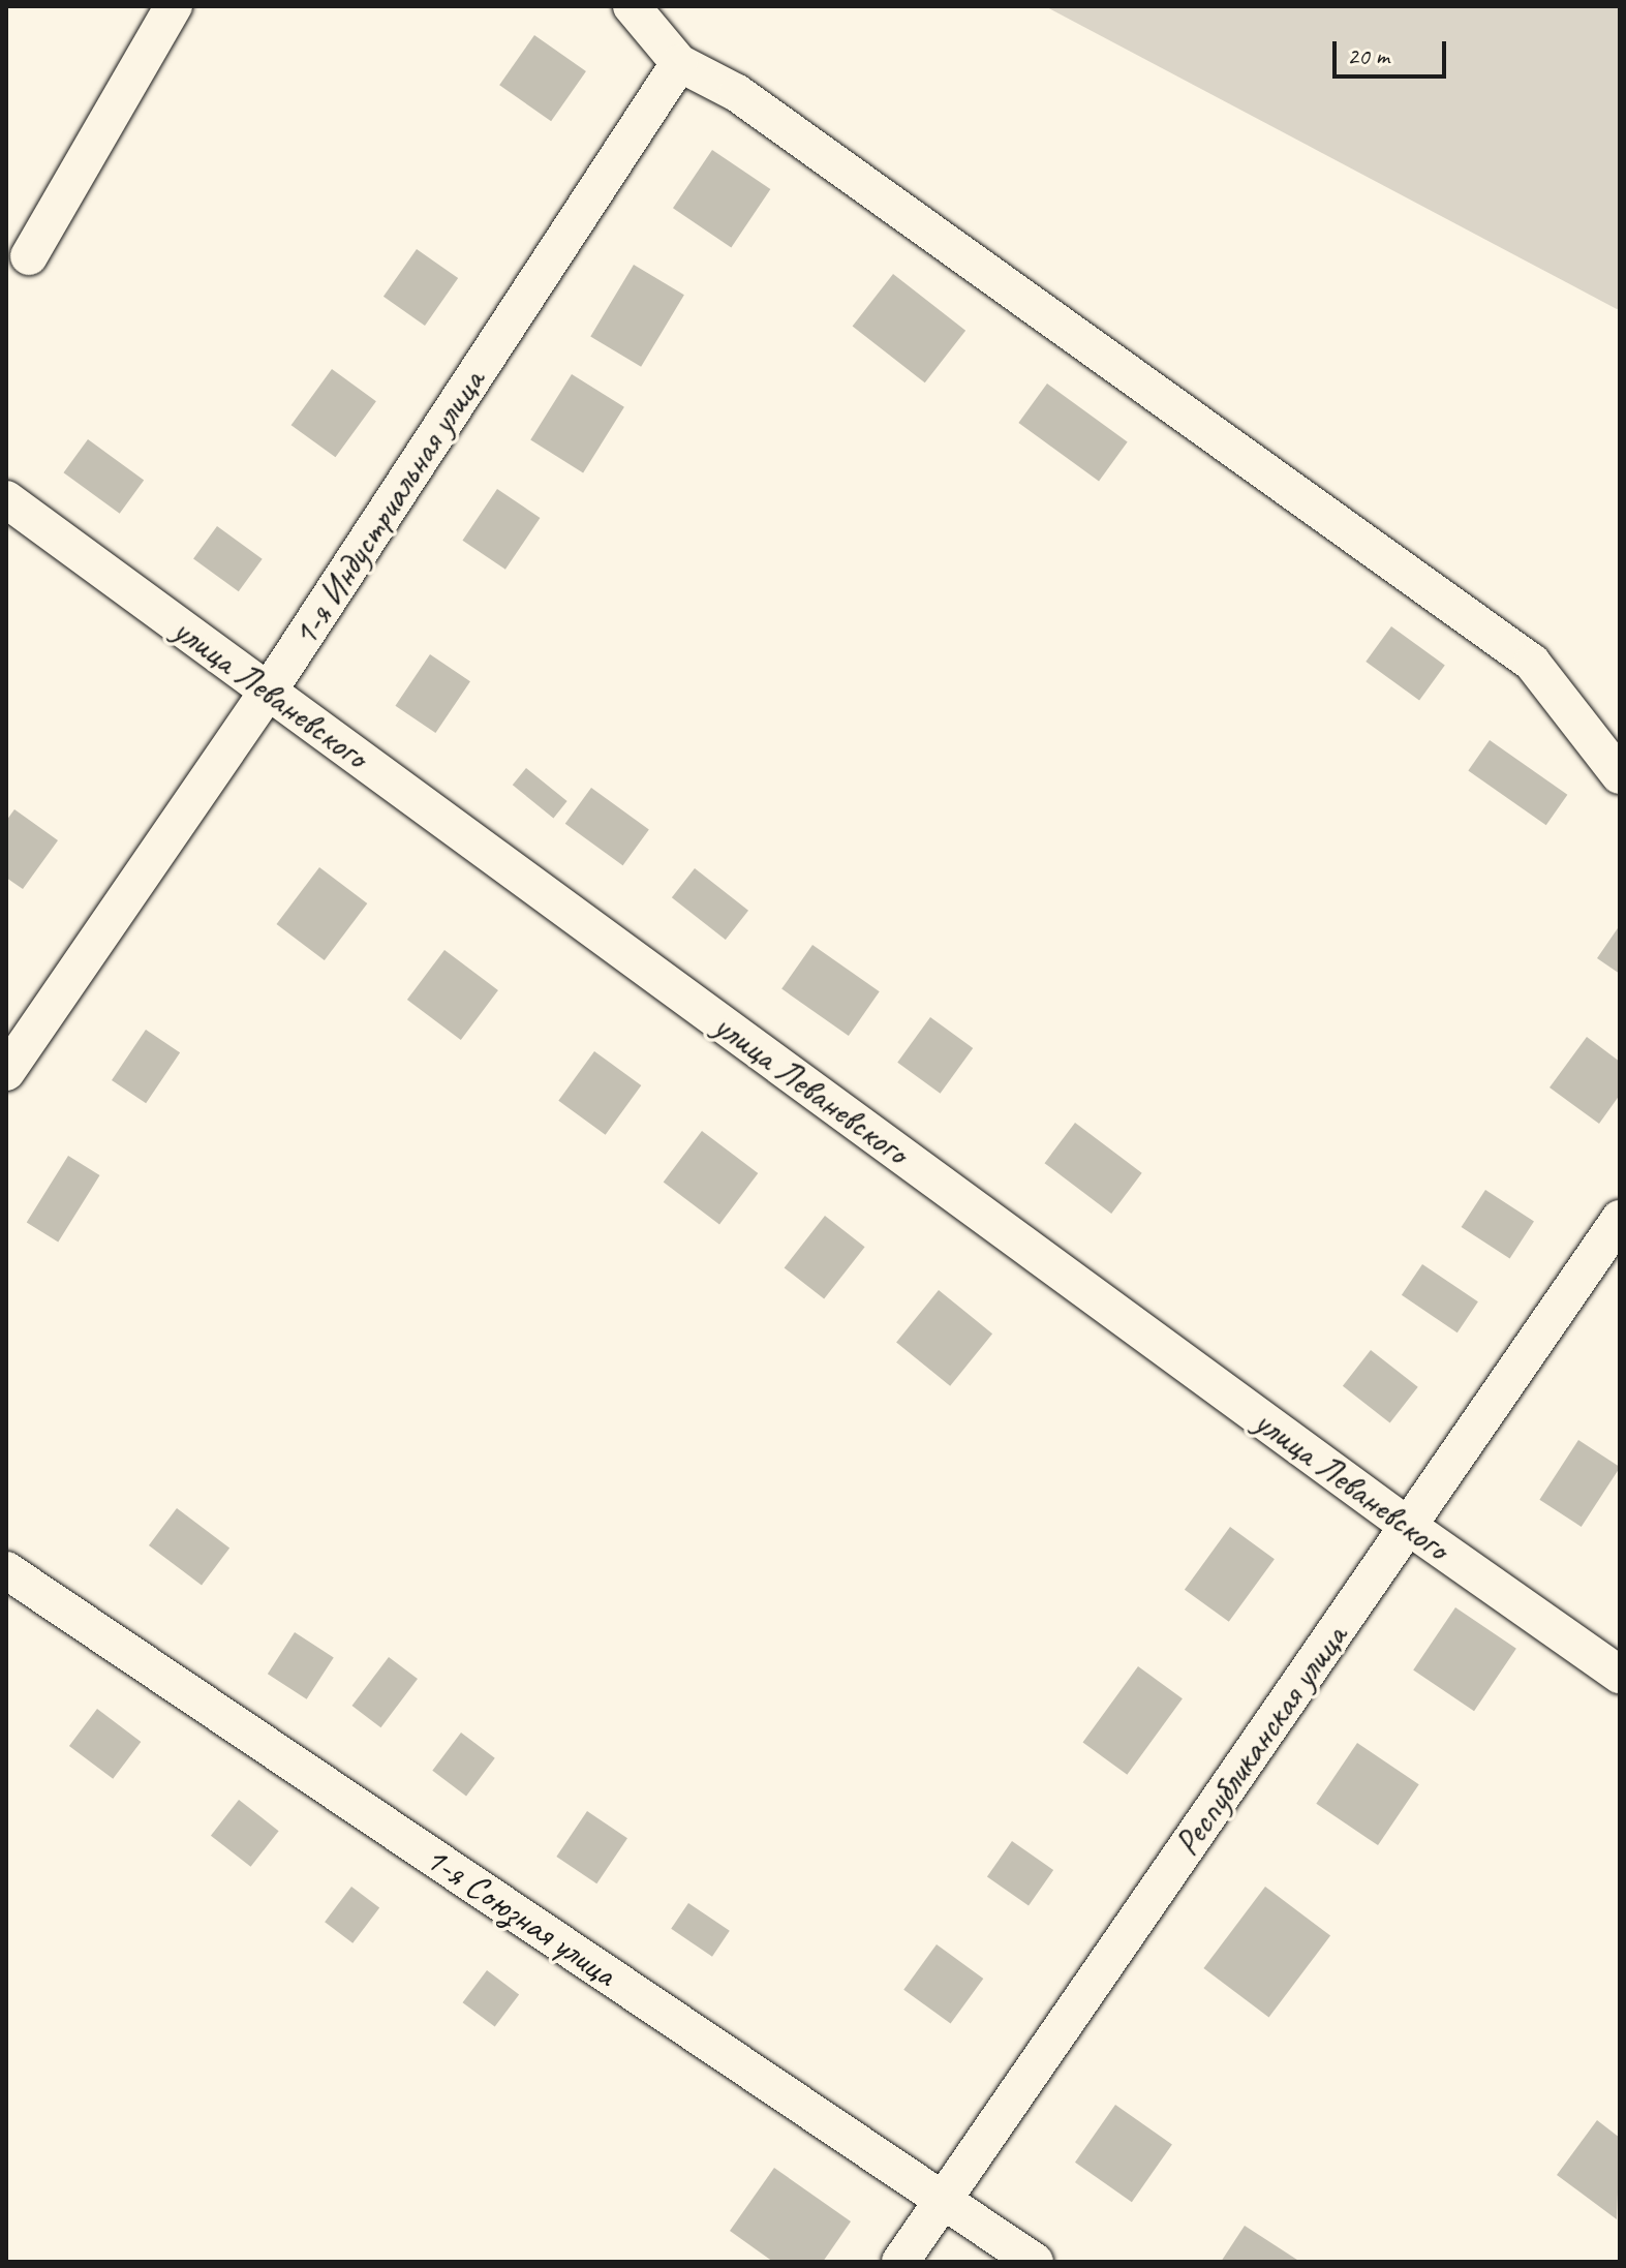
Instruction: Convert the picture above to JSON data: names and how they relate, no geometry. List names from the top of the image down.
{
  "streets": {
    "street": [
      "1-я Индустриальная улица",
      "улица Леваневского",
      "Республиканская улица",
      "1-я Союзная улица"
    ]
  },
  "crossings": [
    ["1-я Индустриальная улица", "улица Леваневского"],
    ["улица Леваневского", "Республиканская улица"],
    ["Республиканская улица", "1-я Союзная улица"]
  ],
  "scale_bar": "20 m"
}
